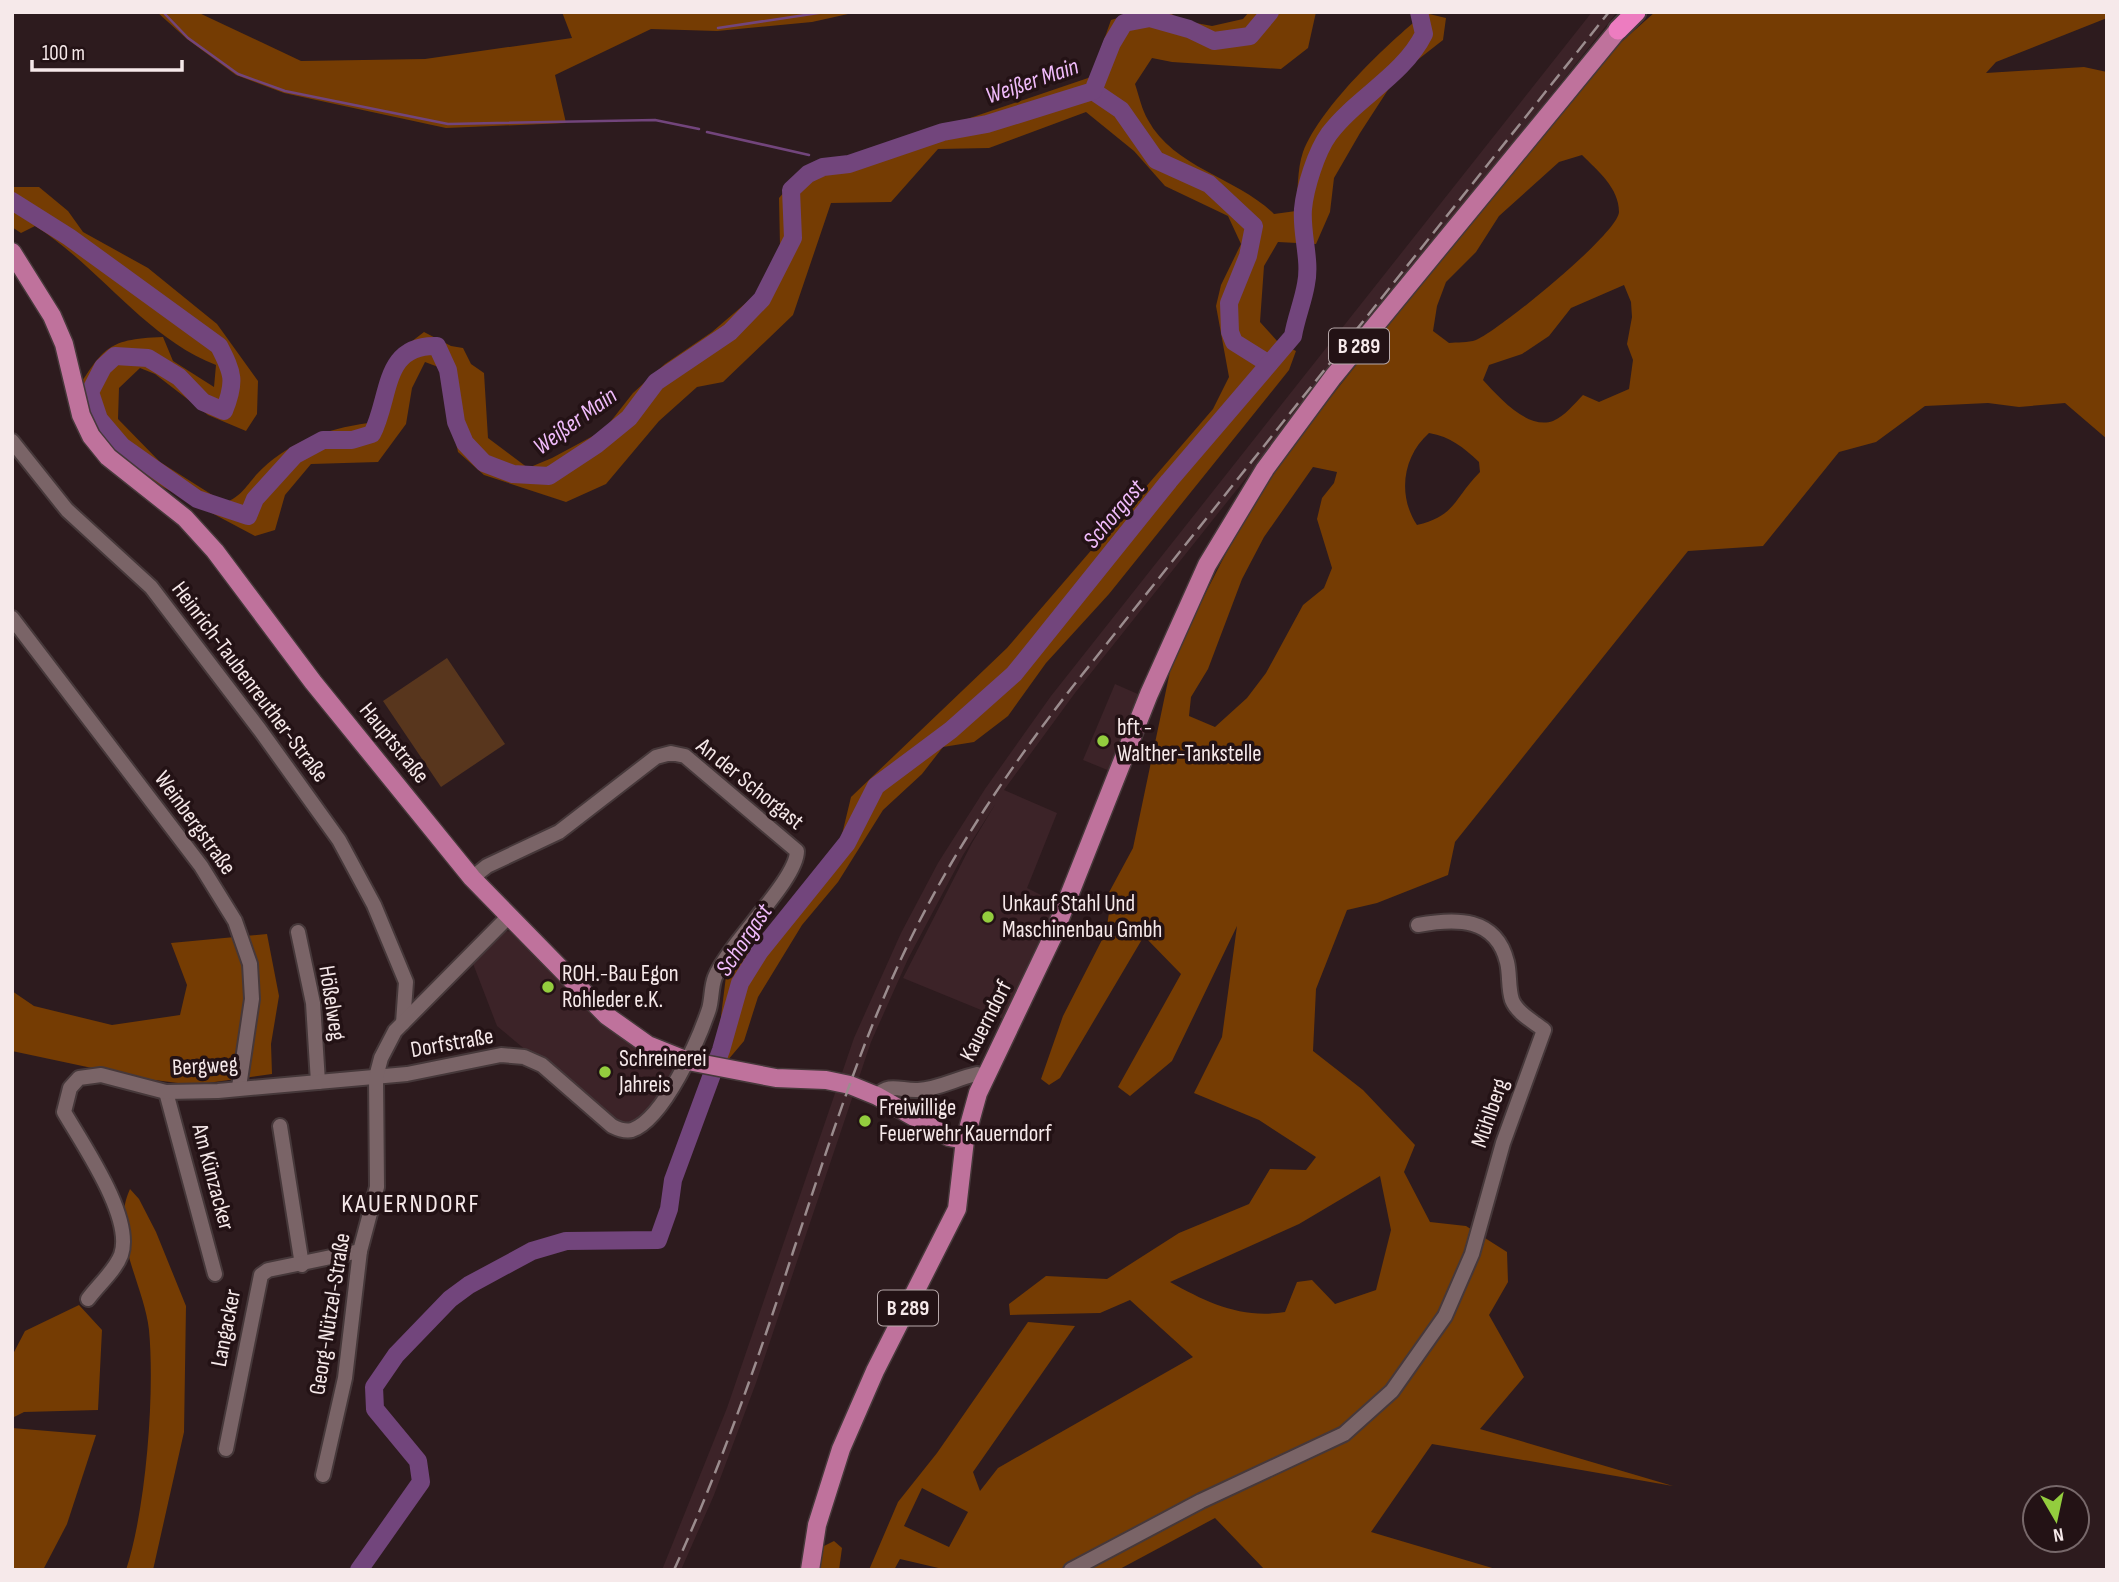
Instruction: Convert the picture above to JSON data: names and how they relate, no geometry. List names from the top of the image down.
{
  "streets": {
    "highway": ["B 289"],
    "main road": ["Hauptstraße", "Kauerndorf"],
    "street": [
      "Heinrich-Taubenreuther-Straße",
      "An der Schorgast",
      "Weinbergstraße",
      "Hößelweg",
      "Dorfstraße",
      "Bergweg",
      "Mühlberg",
      "Am Künzacker",
      "Georg-Nützel-Straße",
      "Langacker"
    ]
  },
  "crossings": [
    ["B 289", "Kauerndorf"],
    ["Hauptstraße", "An der Schorgast"],
    ["Hauptstraße", "Kauerndorf"],
    ["Hauptstraße", "Dorfstraße"],
    ["An der Schorgast", "Dorfstraße"],
    ["Weinbergstraße", "Bergweg"],
    ["Hößelweg", "Bergweg"],
    ["Dorfstraße", "Bergweg"],
    ["Dorfstraße", "Georg-Nützel-Straße"],
    ["Bergweg", "Am Künzacker"],
    ["Bergweg", "Georg-Nützel-Straße"],
    ["Georg-Nützel-Straße", "Langacker"]
  ],
  "districts": ["KAUERNDORF"],
  "water": ["Weißer Main", "Schorgast"],
  "places": [
    "bft - Walther-Tankstelle",
    "Unkauf Stahl Und Maschinenbau Gmbh",
    "ROH.-Bau Egon Rohleder e.K.",
    "Schreinerei Jahreis",
    "Freiwillige Feuerwehr Kauerndorf"
  ],
  "scale_bar": "100 m",
  "north": "bottom"
}
